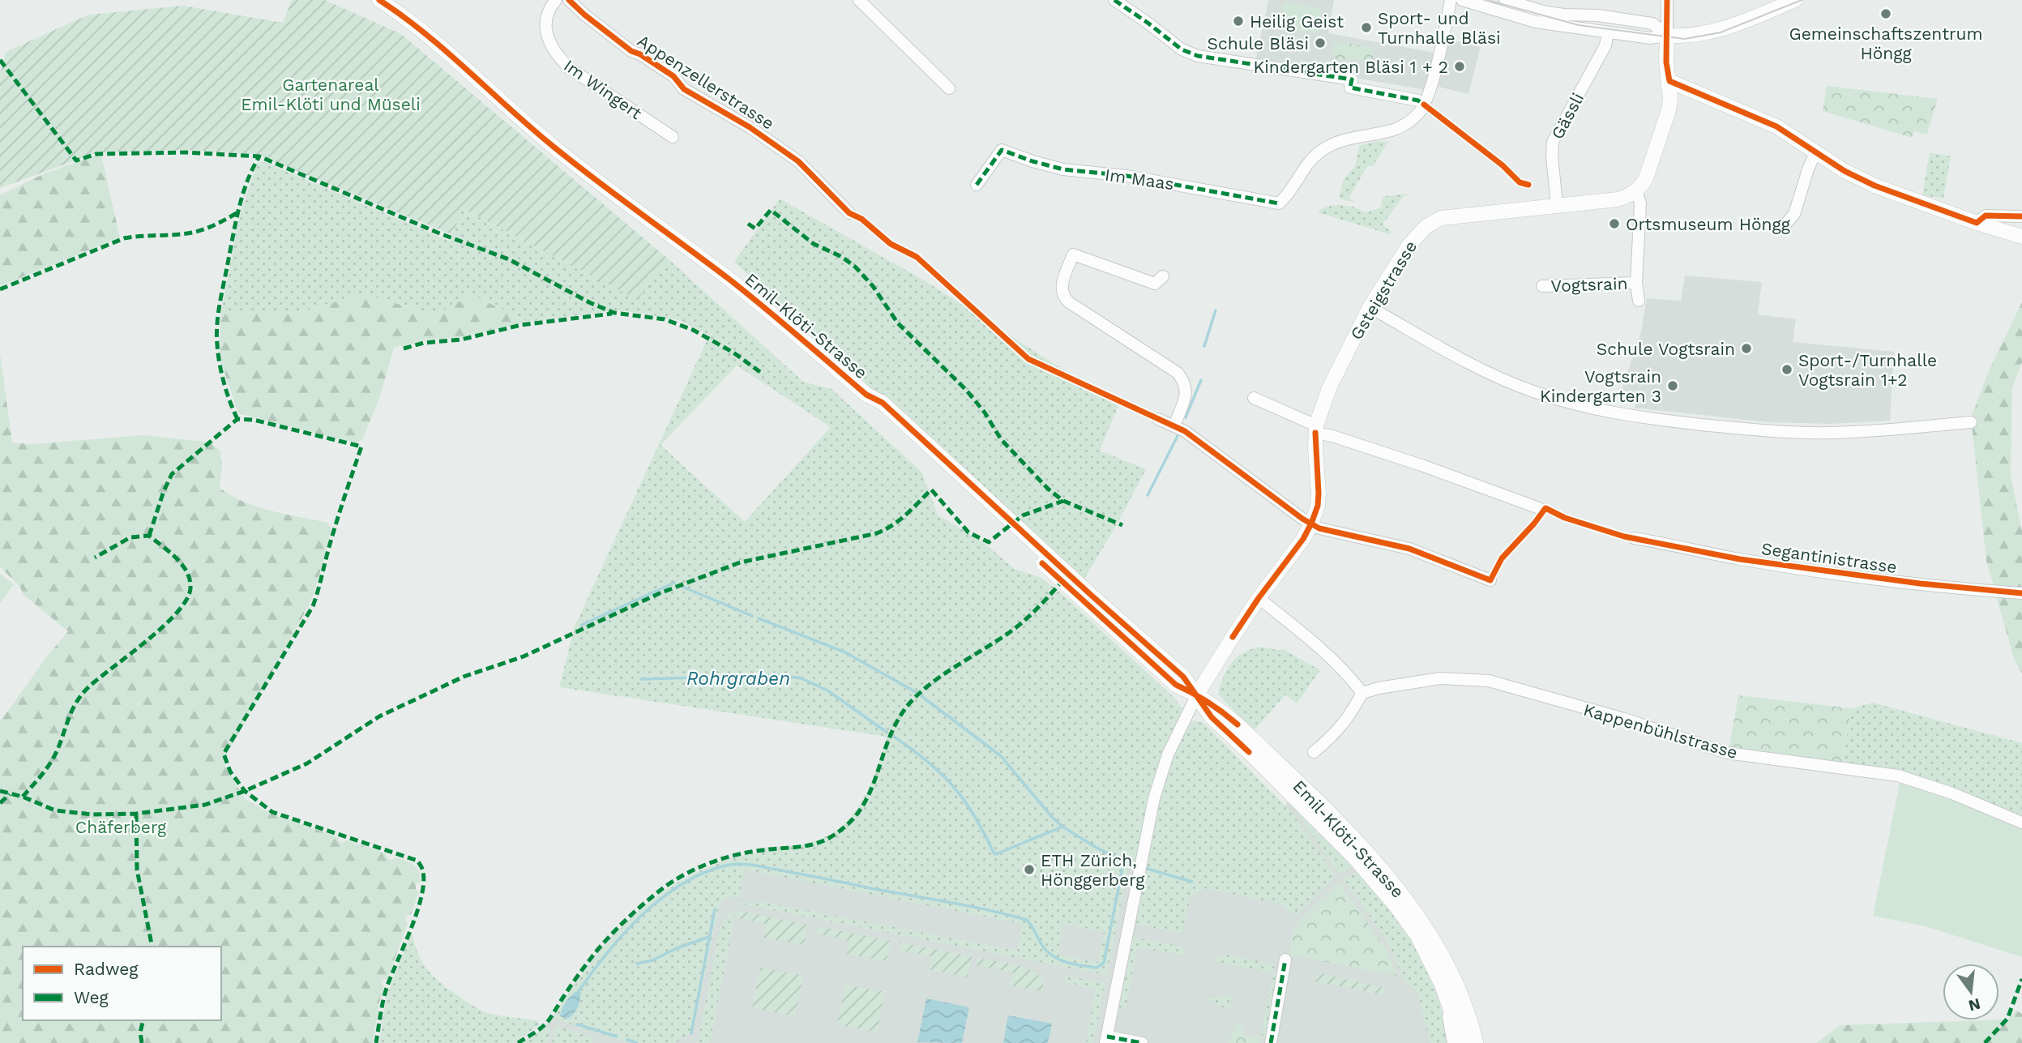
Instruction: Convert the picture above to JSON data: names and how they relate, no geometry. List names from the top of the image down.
{
  "streets": {
    "street": [
      "Appenzellerstrasse",
      "Im Wingert",
      "Gässli",
      "Im Maas",
      "Vogtsrain",
      "Gsteigstrasse",
      "Emil-Klöti-Strasse",
      "Segantinistrasse",
      "Kappenbühlstrasse"
    ]
  },
  "crossings": [
    ["Gässli", "Gsteigstrasse"],
    ["Vogtsrain", "Gsteigstrasse"],
    ["Gsteigstrasse", "Emil-Klöti-Strasse"]
  ],
  "water": ["Rohrgraben"],
  "parks": ["Gartenareal Emil-Klöti und Müseli", "Chäferberg"],
  "places": [
    "Gemeinschaftszentrum Höngg",
    "Heilig Geist",
    "Sport- und Turnhalle Bläsi",
    "Schule Bläsi",
    "Kindergarten Bläsi 1 + 2",
    "Ortsmuseum Höngg",
    "Schule Vogtsrain",
    "Sport-/Turnhalle Vogtsrain 1+2",
    "Vogtsrain Kindergarten 3",
    "ETH Zürich, Hönggerberg"
  ],
  "legend": ["Radweg", "Weg"],
  "north": "bottom"
}
